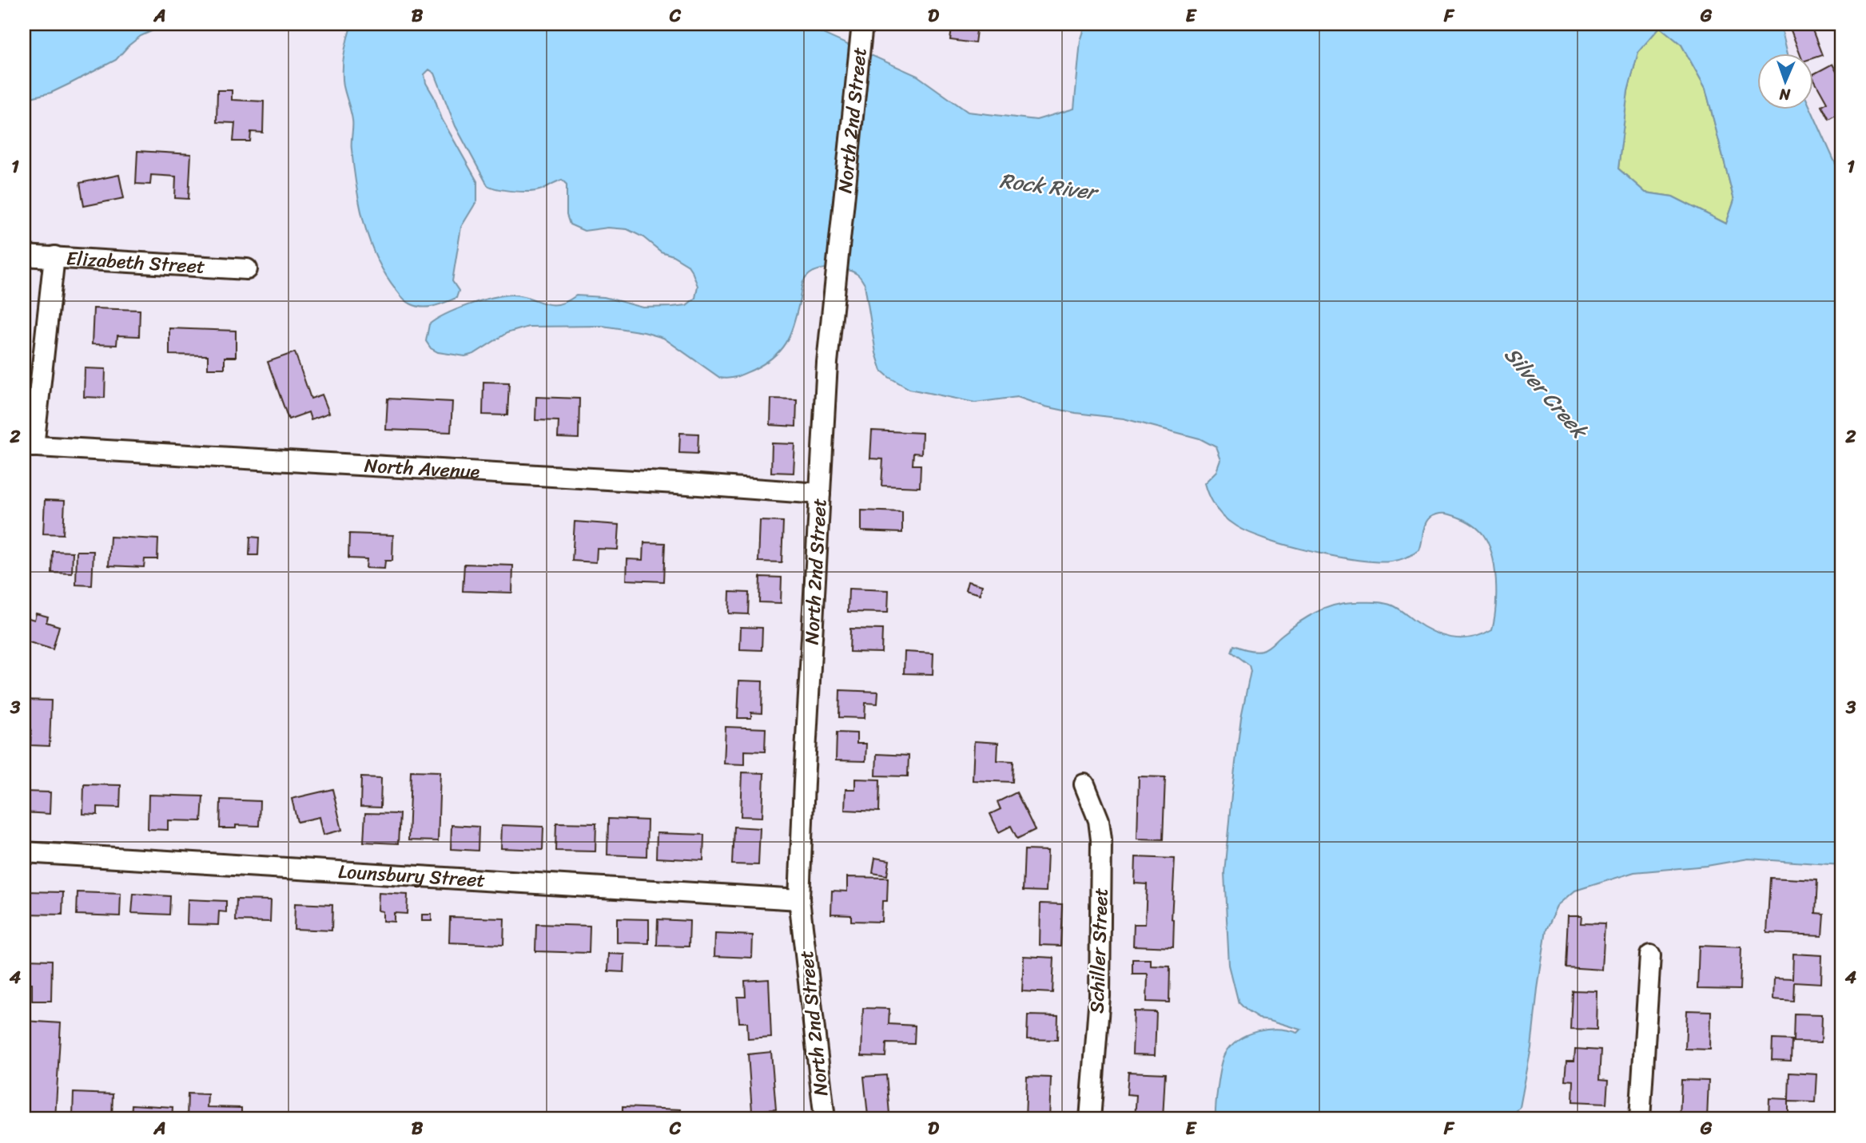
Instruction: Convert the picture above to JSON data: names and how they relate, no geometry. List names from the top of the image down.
{
  "streets": {
    "street": [
      "North 2nd Street",
      "Elizabeth Street",
      "North Avenue",
      "Lounsbury Street",
      "Schiller Street"
    ]
  },
  "crossings": [
    ["North 2nd Street", "North Avenue"],
    ["North 2nd Street", "Lounsbury Street"]
  ],
  "water": ["Rock River", "Silver Creek"],
  "north": "bottom",
  "grid": {
    "columns": [
      "A",
      "B",
      "C",
      "D",
      "E",
      "F",
      "G"
    ],
    "rows": [
      "1",
      "2",
      "3",
      "4"
    ]
  }
}
